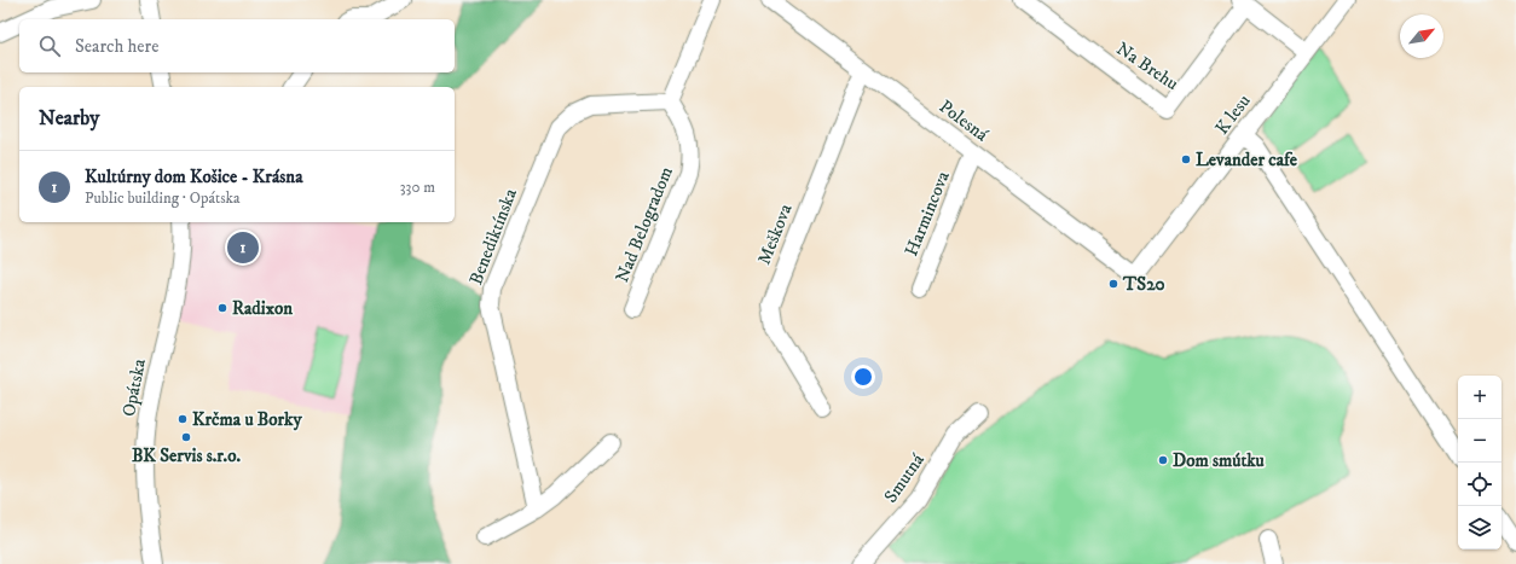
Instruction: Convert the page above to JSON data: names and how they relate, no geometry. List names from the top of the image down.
{
  "streets": {
    "street": [
      "Na Brehu",
      "K lesu",
      "Polesná",
      "Harmincova",
      "Nad Belogradom",
      "Meškova",
      "Benediktínska",
      "Opátska",
      "Smutná"
    ]
  },
  "crossings": [
    ["K lesu", "Polesná"],
    ["Polesná", "Harmincova"],
    ["Polesná", "Meškova"],
    ["Nad Belogradom", "Benediktínska"]
  ],
  "places": [
    "Levander cafe",
    "TS20",
    "Radixon",
    "Krčma u Borky",
    "BK Servis s.r.o.",
    "Dom smútku"
  ],
  "north": "top right",
  "page": {
    "search": "Search here",
    "heading": "Nearby",
    "list": [
      {
        "mark": "1",
        "name": "Kultúrny dom Košice - Krásna",
        "note": "Public building · Opátska",
        "value": "330 m"
      }
    ],
    "pins": "1",
    "map_buttons": ["+", "−"]
  }
}
